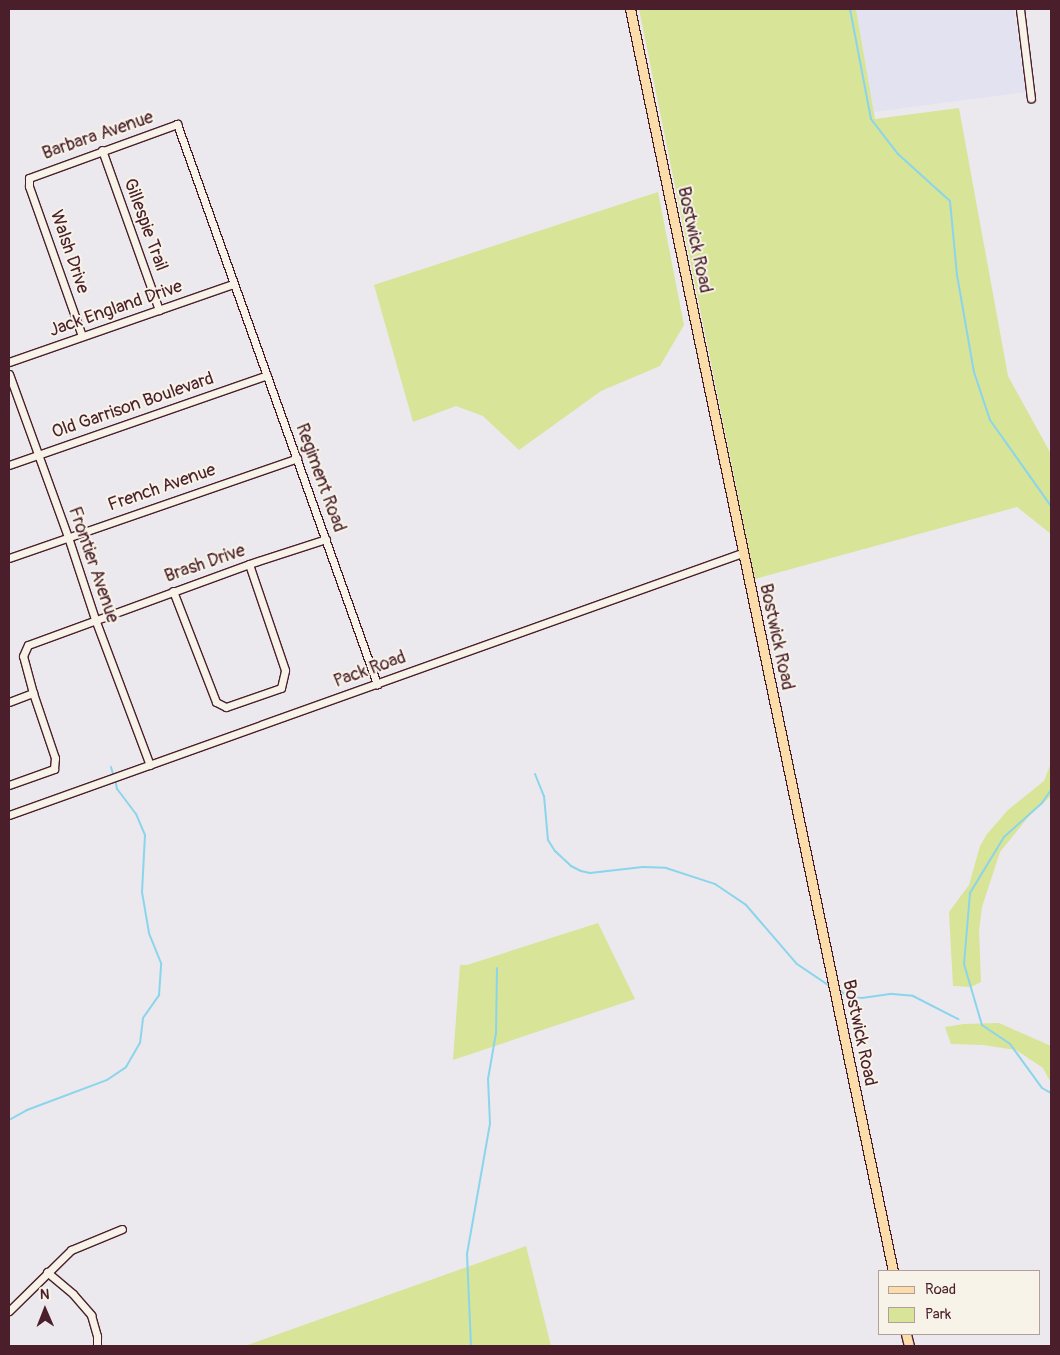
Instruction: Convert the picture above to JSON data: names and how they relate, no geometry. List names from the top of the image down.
{
  "streets": {
    "main road": ["Bostwick Road"],
    "street": [
      "Barbara Avenue",
      "Gillespie Trail",
      "Walsh Drive",
      "Jack England Drive",
      "Old Garrison Boulevard",
      "Regiment Road",
      "French Avenue",
      "Brash Drive",
      "Frontier Avenue",
      "Pack Road"
    ]
  },
  "crossings": [
    ["Barbara Avenue", "Gillespie Trail"],
    ["Barbara Avenue", "Walsh Drive"],
    ["Barbara Avenue", "Regiment Road"],
    ["Gillespie Trail", "Jack England Drive"],
    ["Bostwick Road", "Pack Road"],
    ["Walsh Drive", "Jack England Drive"],
    ["Jack England Drive", "Regiment Road"],
    ["Old Garrison Boulevard", "Regiment Road"],
    ["Old Garrison Boulevard", "Frontier Avenue"],
    ["Regiment Road", "French Avenue"],
    ["Regiment Road", "Brash Drive"],
    ["Regiment Road", "Pack Road"],
    ["French Avenue", "Frontier Avenue"],
    ["Brash Drive", "Frontier Avenue"],
    ["Frontier Avenue", "Pack Road"]
  ],
  "legend": ["Road", "Park"],
  "north": "top"
}
